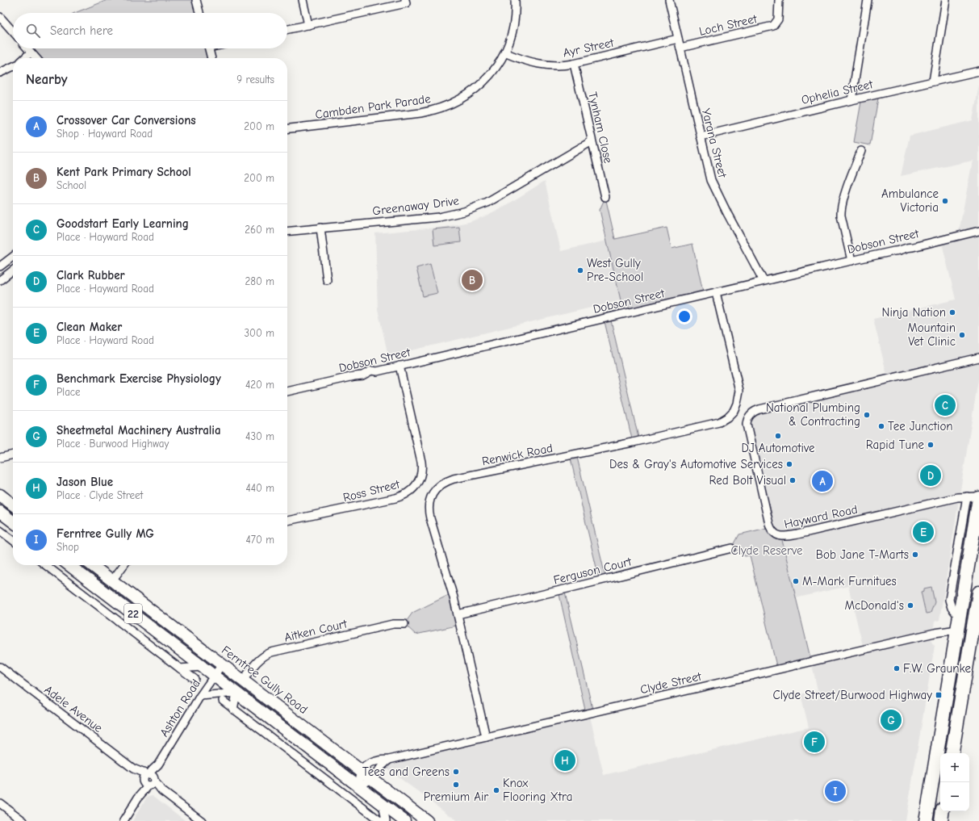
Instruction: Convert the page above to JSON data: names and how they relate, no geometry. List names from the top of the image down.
{
  "streets": {
    "main road": ["22", "Ferntree Gully Road"],
    "street": [
      "Loch Street",
      "Ayr Street",
      "Ophelia Street",
      "Cambden Park Parade",
      "Tynham Close",
      "Yarana Street",
      "Greenaway Drive",
      "Dobson Street",
      "Renwick Road",
      "Ross Street",
      "Hayward Road",
      "Ferguson Court",
      "Aitken Court",
      "Clyde Street",
      "Ashton Road",
      "Adele Avenue"
    ]
  },
  "crossings": [
    ["Loch Street", "Yarana Street"],
    ["Ayr Street", "Cambden Park Parade"],
    ["Ayr Street", "Tynham Close"],
    ["Ayr Street", "Yarana Street"],
    ["Ophelia Street", "Yarana Street"],
    ["Tynham Close", "Greenaway Drive"],
    ["Yarana Street", "Dobson Street"],
    ["Dobson Street", "Renwick Road"],
    ["Dobson Street", "Ross Street"],
    ["Renwick Road", "Ferguson Court"],
    ["Renwick Road", "Clyde Street"],
    ["22", "Ashton Road"],
    ["Aitken Court", "Ferntree Gully Road"],
    ["Ferntree Gully Road", "Clyde Street"],
    ["Ferntree Gully Road", "Ashton Road"],
    ["Ashton Road", "Adele Avenue"]
  ],
  "parks": ["Clyde Reserve"],
  "places": {
    "other": [
      "Ambulance Victoria",
      "West Gully Pre-School",
      "Ninja Nation",
      "Mountain Vet Clinic",
      "National Plumbing & Contracting",
      "Tee Junction",
      "DJ Automotive",
      "Rapid Tune",
      "Des & Gray's Automotive Services",
      "Red Bolt Visual",
      "Bob Jane T-Marts",
      "M-Mark Furnitues",
      "McDonald's",
      "F.W. Graunke",
      "Tees and Greens",
      "Premium Air",
      "Knox Flooring Xtra"
    ],
    "transit": ["Clyde Street/Burwood Highway"]
  },
  "page": {
    "search": "Search here",
    "heading": ["Nearby", "9 results"],
    "list": [
      {
        "mark": "A",
        "name": "Crossover Car Conversions",
        "note": "Shop · Hayward Road",
        "value": "200 m"
      },
      {
        "mark": "B",
        "name": "Kent Park Primary School",
        "note": "School",
        "value": "200 m"
      },
      {
        "mark": "C",
        "name": "Goodstart Early Learning",
        "note": "Place · Hayward Road",
        "value": "260 m"
      },
      {
        "mark": "D",
        "name": "Clark Rubber",
        "note": "Place · Hayward Road",
        "value": "280 m"
      },
      {
        "mark": "E",
        "name": "Clean Maker",
        "note": "Place · Hayward Road",
        "value": "300 m"
      },
      {
        "mark": "F",
        "name": "Benchmark Exercise Physiology",
        "note": "Place",
        "value": "420 m"
      },
      {
        "mark": "G",
        "name": "Sheetmetal Machinery Australia",
        "note": "Place · Burwood Highway",
        "value": "430 m"
      },
      {
        "mark": "H",
        "name": "Jason Blue",
        "note": "Place · Clyde Street",
        "value": "440 m"
      },
      {
        "mark": "I",
        "name": "Ferntree Gully MG",
        "note": "Shop",
        "value": "470 m"
      }
    ],
    "pins": [
      "B",
      "C",
      "D",
      "A",
      "E",
      "G",
      "F",
      "H",
      "I"
    ],
    "map_buttons": ["+", "−"]
  }
}
